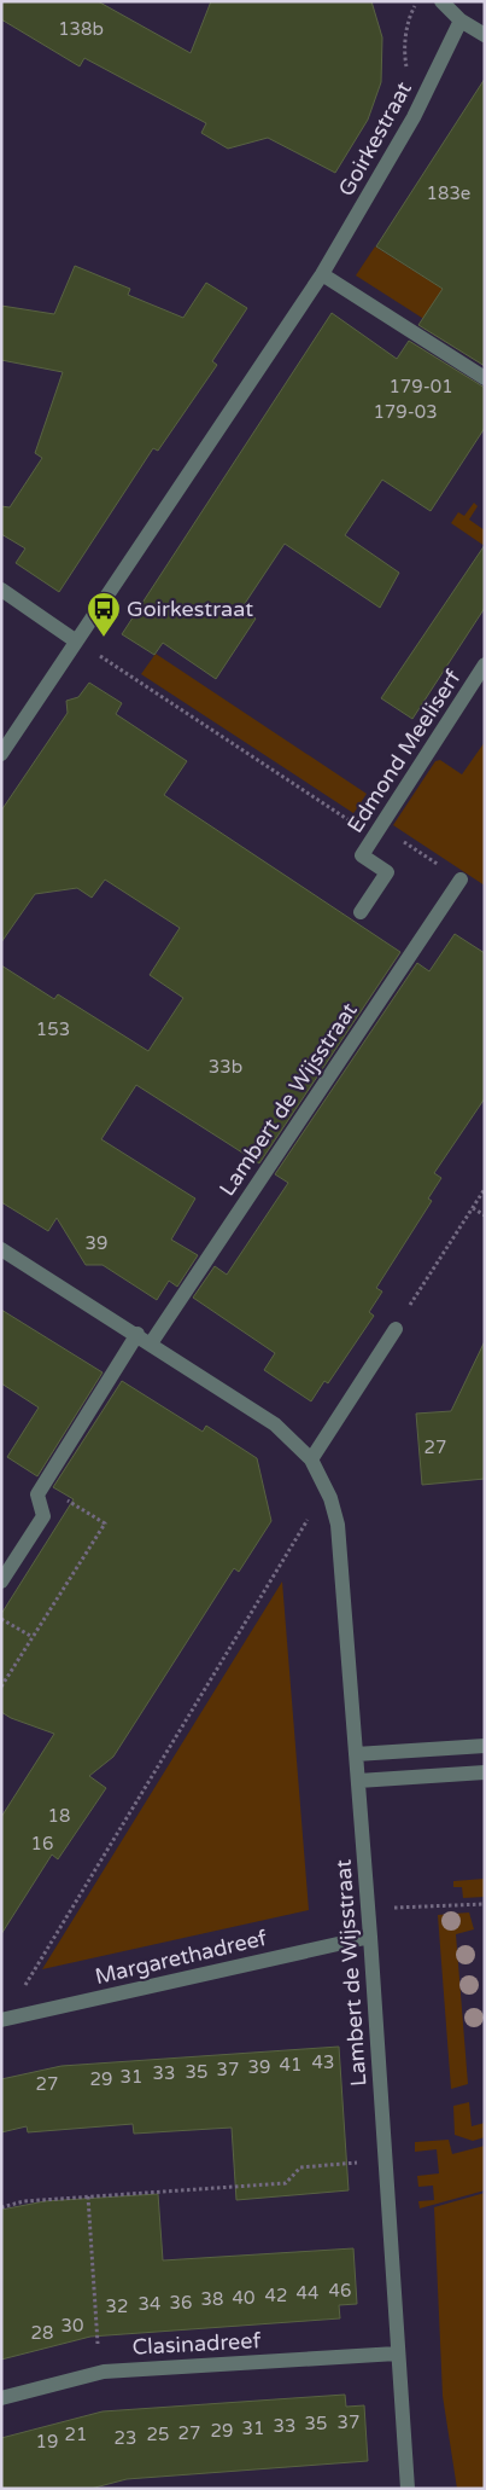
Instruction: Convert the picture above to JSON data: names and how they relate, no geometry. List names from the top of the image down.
{
  "streets": {
    "street": [
      "Goirkestraat",
      "Edmond Meeliserf",
      "Lambert de Wijsstraat",
      "Margarethadreef",
      "Clasinadreef"
    ]
  },
  "crossings": [
    ["Lambert de Wijsstraat", "Margarethadreef"],
    ["Lambert de Wijsstraat", "Clasinadreef"]
  ],
  "places": {
    "bus stop": ["Goirkestraat"]
  },
  "house_numbers": [
    "138b",
    "183e",
    "179-01",
    "179-03",
    "153",
    "33b",
    "39",
    "27",
    "18",
    "16",
    "43",
    "41",
    "39",
    "37",
    "35",
    "33",
    "31",
    "29",
    "27",
    "46",
    "44",
    "42",
    "40",
    "38",
    "36",
    "34",
    "32",
    "30",
    "28",
    "37",
    "35",
    "33",
    "31",
    "29",
    "27",
    "21",
    "25",
    "23",
    "19"
  ]
}
